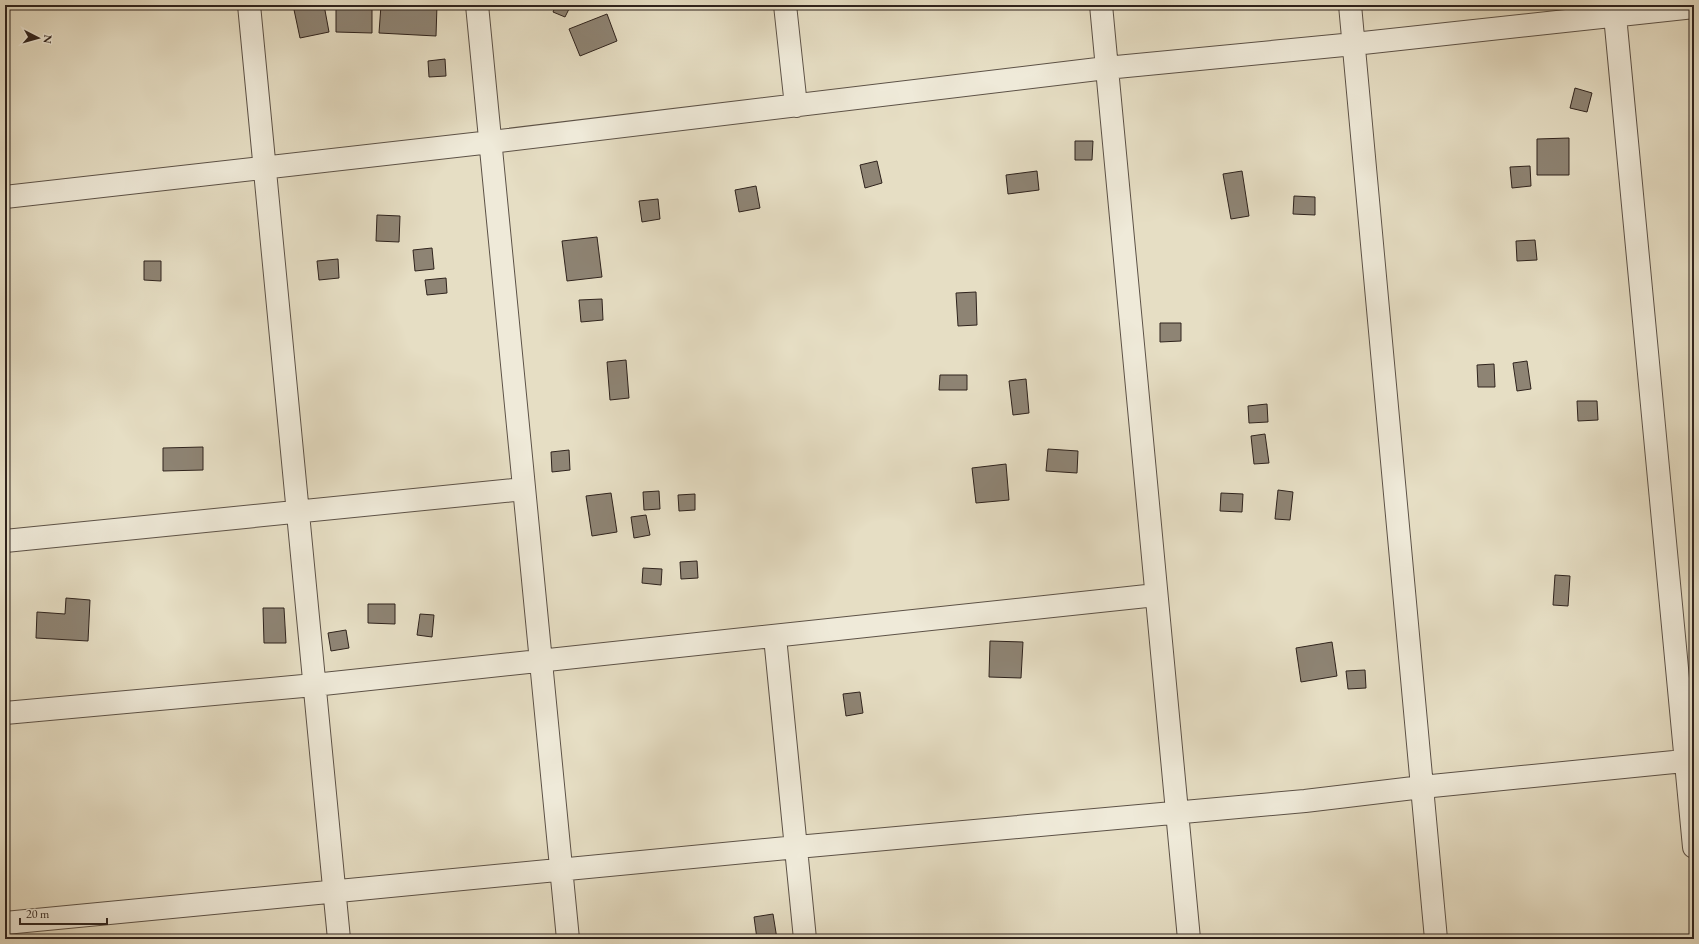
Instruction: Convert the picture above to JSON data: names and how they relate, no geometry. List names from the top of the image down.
{
  "scale_bar": "20 m",
  "north": "right"
}
